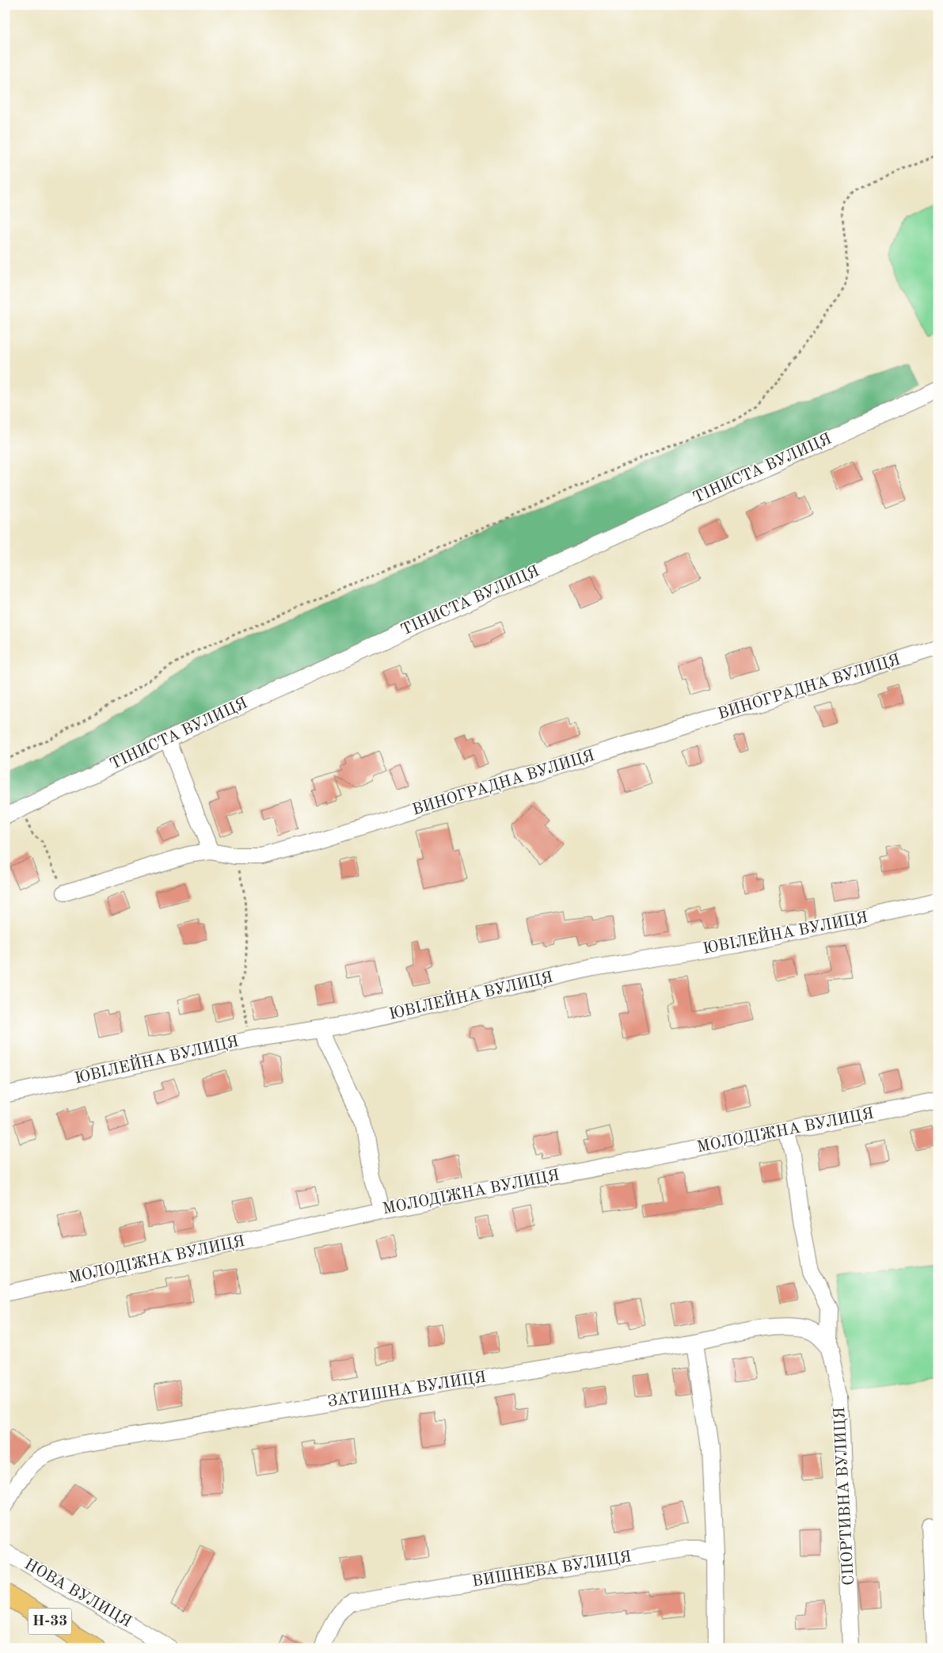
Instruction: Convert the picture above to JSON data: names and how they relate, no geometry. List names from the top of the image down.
{
  "streets": {
    "main road": ["Н-33"],
    "street": [
      "ТІНИСТА ВУЛИЦЯ",
      "ВИНОГРАДНА ВУЛИЦЯ",
      "ЮВІЛЕЙНА ВУЛИЦЯ",
      "МОЛОДІЖНА ВУЛИЦЯ",
      "ЗАТИШНА ВУЛИЦЯ",
      "СПОРТИВНА ВУЛИЦЯ",
      "ВИШНЕВА ВУЛИЦЯ",
      "НОВА ВУЛИЦЯ"
    ]
  },
  "crossings": [
    ["МОЛОДІЖНА ВУЛИЦЯ", "СПОРТИВНА ВУЛИЦЯ"]
  ]
}
